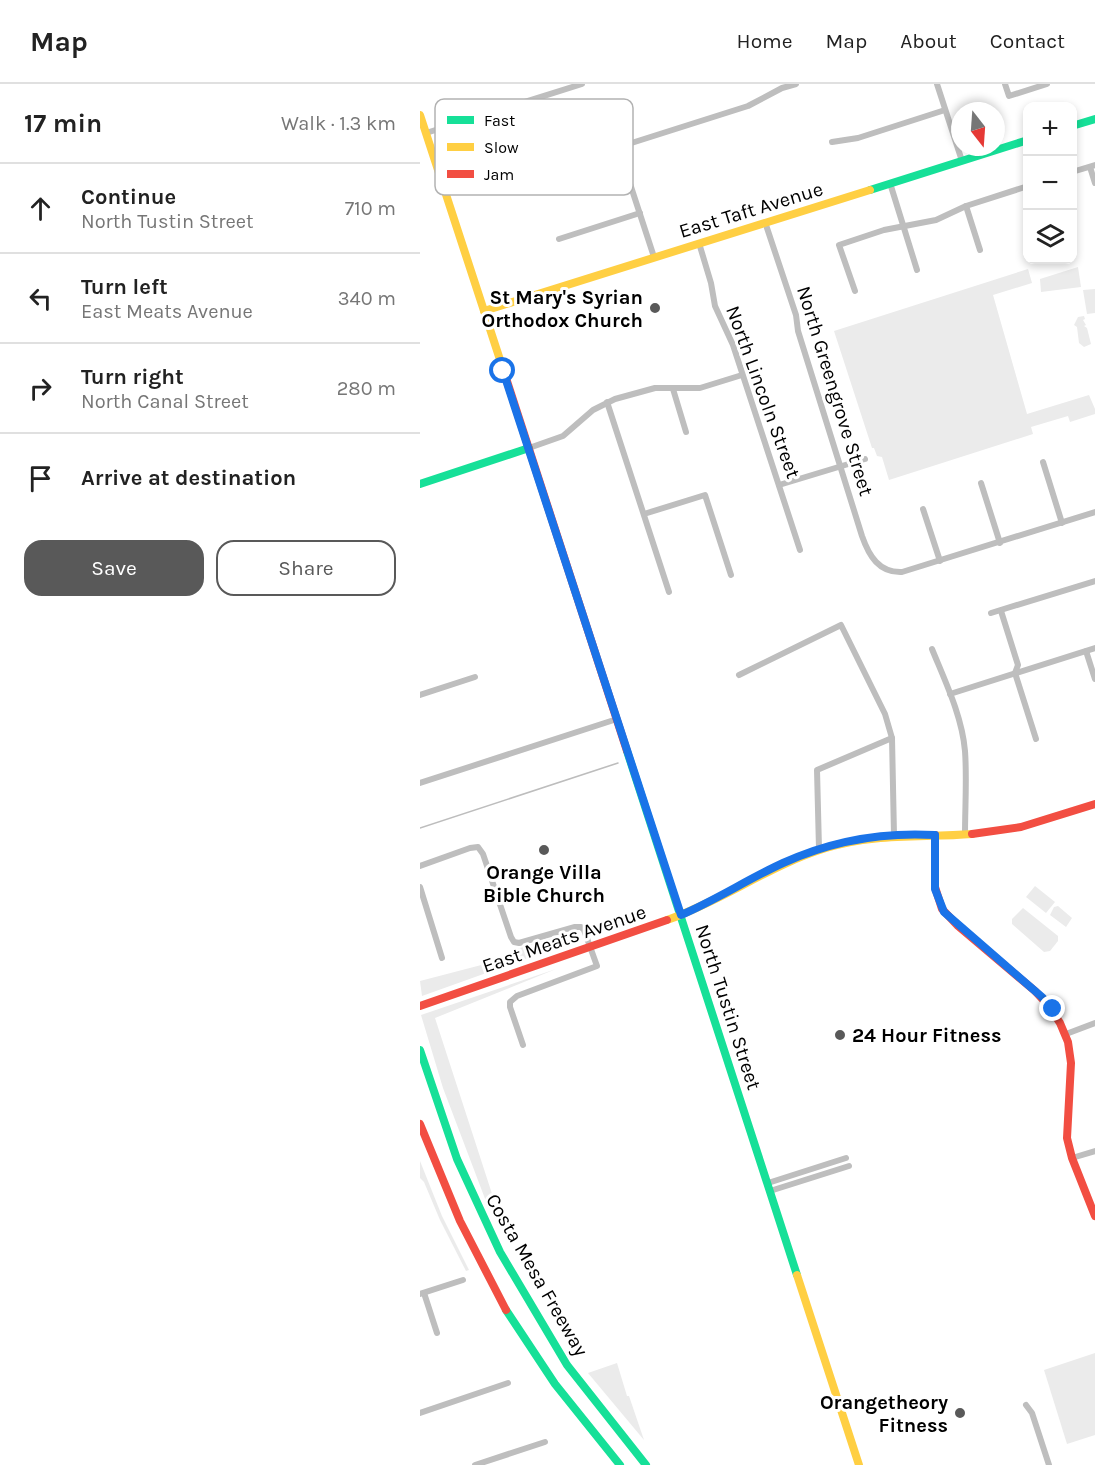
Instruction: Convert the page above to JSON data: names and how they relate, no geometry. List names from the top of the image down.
{
  "streets": {
    "main road": [
      "East Taft Avenue",
      "East Meats Avenue",
      "North Tustin Street",
      "Costa Mesa Freeway"
    ],
    "street": ["North Greengrove Street", "North Lincoln Street"]
  },
  "crossings": [
    ["East Taft Avenue", "North Greengrove Street"],
    ["East Taft Avenue", "North Lincoln Street"],
    ["East Taft Avenue", "North Tustin Street"],
    ["East Meats Avenue", "North Tustin Street"]
  ],
  "places": [
    "St Mary's Syrian Orthodox Church",
    "Orange Villa Bible Church",
    "24 Hour Fitness",
    "Orangetheory Fitness"
  ],
  "legend": ["Fast", "Slow", "Jam"],
  "north": "bottom",
  "page": {
    "header": "Map",
    "nav": [
      "Home",
      "Map",
      "About",
      "Contact"
    ],
    "heading": ["17 min", "Walk · 1.3 km"],
    "map_buttons": ["+", "−"],
    "list": [
      ["Continue", "North Tustin Street", "710 m"],
      ["Turn left", "East Meats Avenue", "340 m"],
      ["Turn right", "North Canal Street", "280 m"],
      "Arrive at destination"
    ],
    "buttons": ["Save", "Share"]
  }
}
